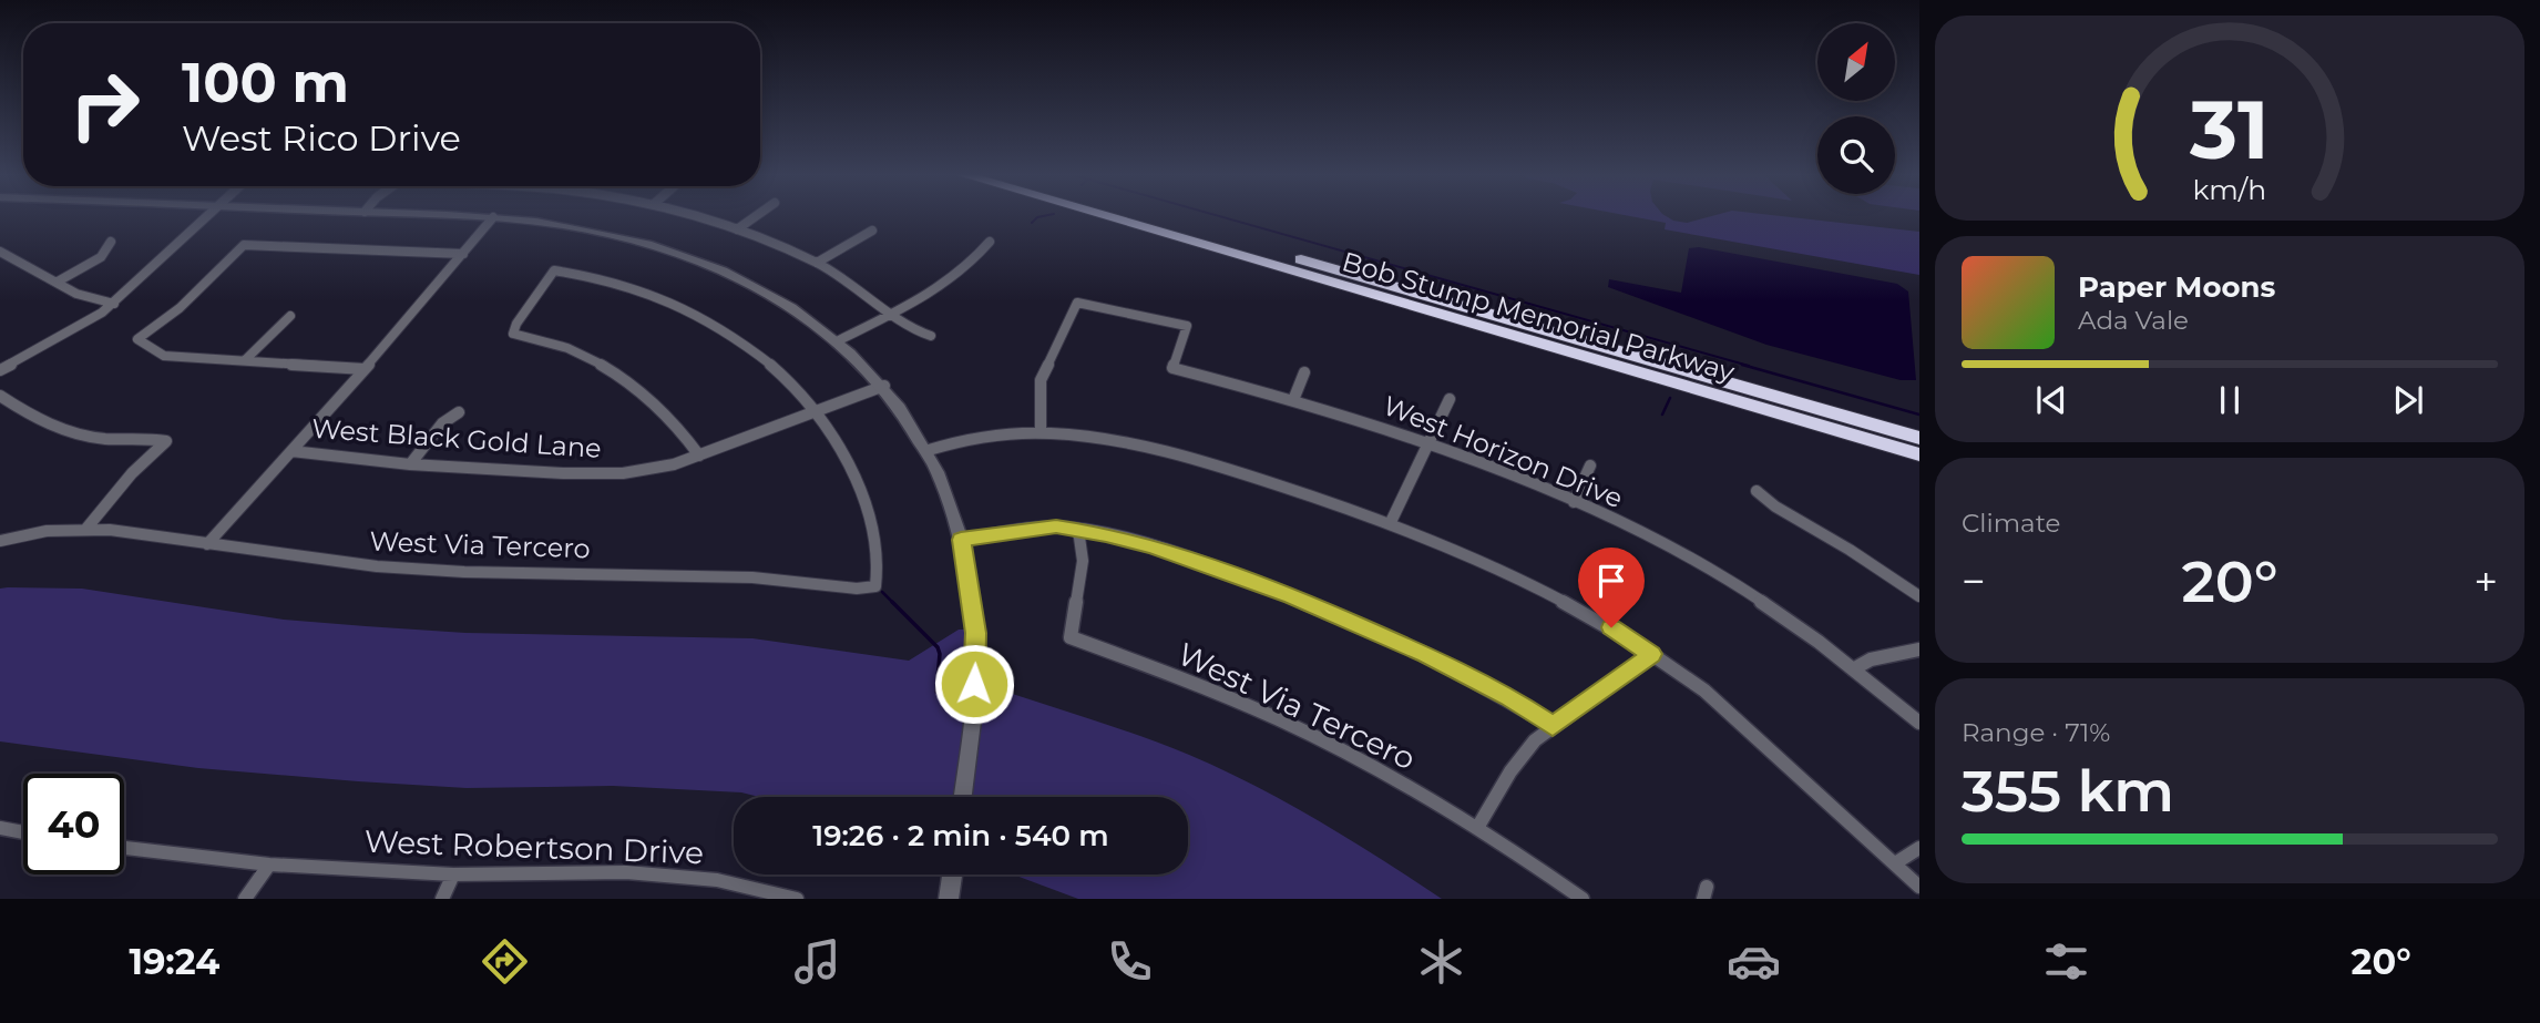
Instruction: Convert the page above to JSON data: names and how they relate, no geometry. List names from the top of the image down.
{
  "streets": {
    "highway": ["Bob Stump Memorial Parkway"],
    "street": [
      "West Black Gold Lane",
      "West Horizon Drive",
      "West Via Tercero",
      "West Robertson Drive"
    ]
  },
  "crossings": [
    ["West Black Gold Lane", "West Via Tercero"]
  ],
  "north": "top right",
  "page": {
    "turn": ["100 m", "West Rico Drive"],
    "song": ["Paper Moons", "Ada Vale"],
    "tile": [
      "Climate",
      ["Range · 71%", "355 km"]
    ],
    "heat": ["−", "20°", "+"],
    "limit": "40",
    "trip": "19:26 · 2 min · 540 m",
    "tabs": ["19:24", "20°"],
    "gauge": ["31", "km/h"]
  }
}
